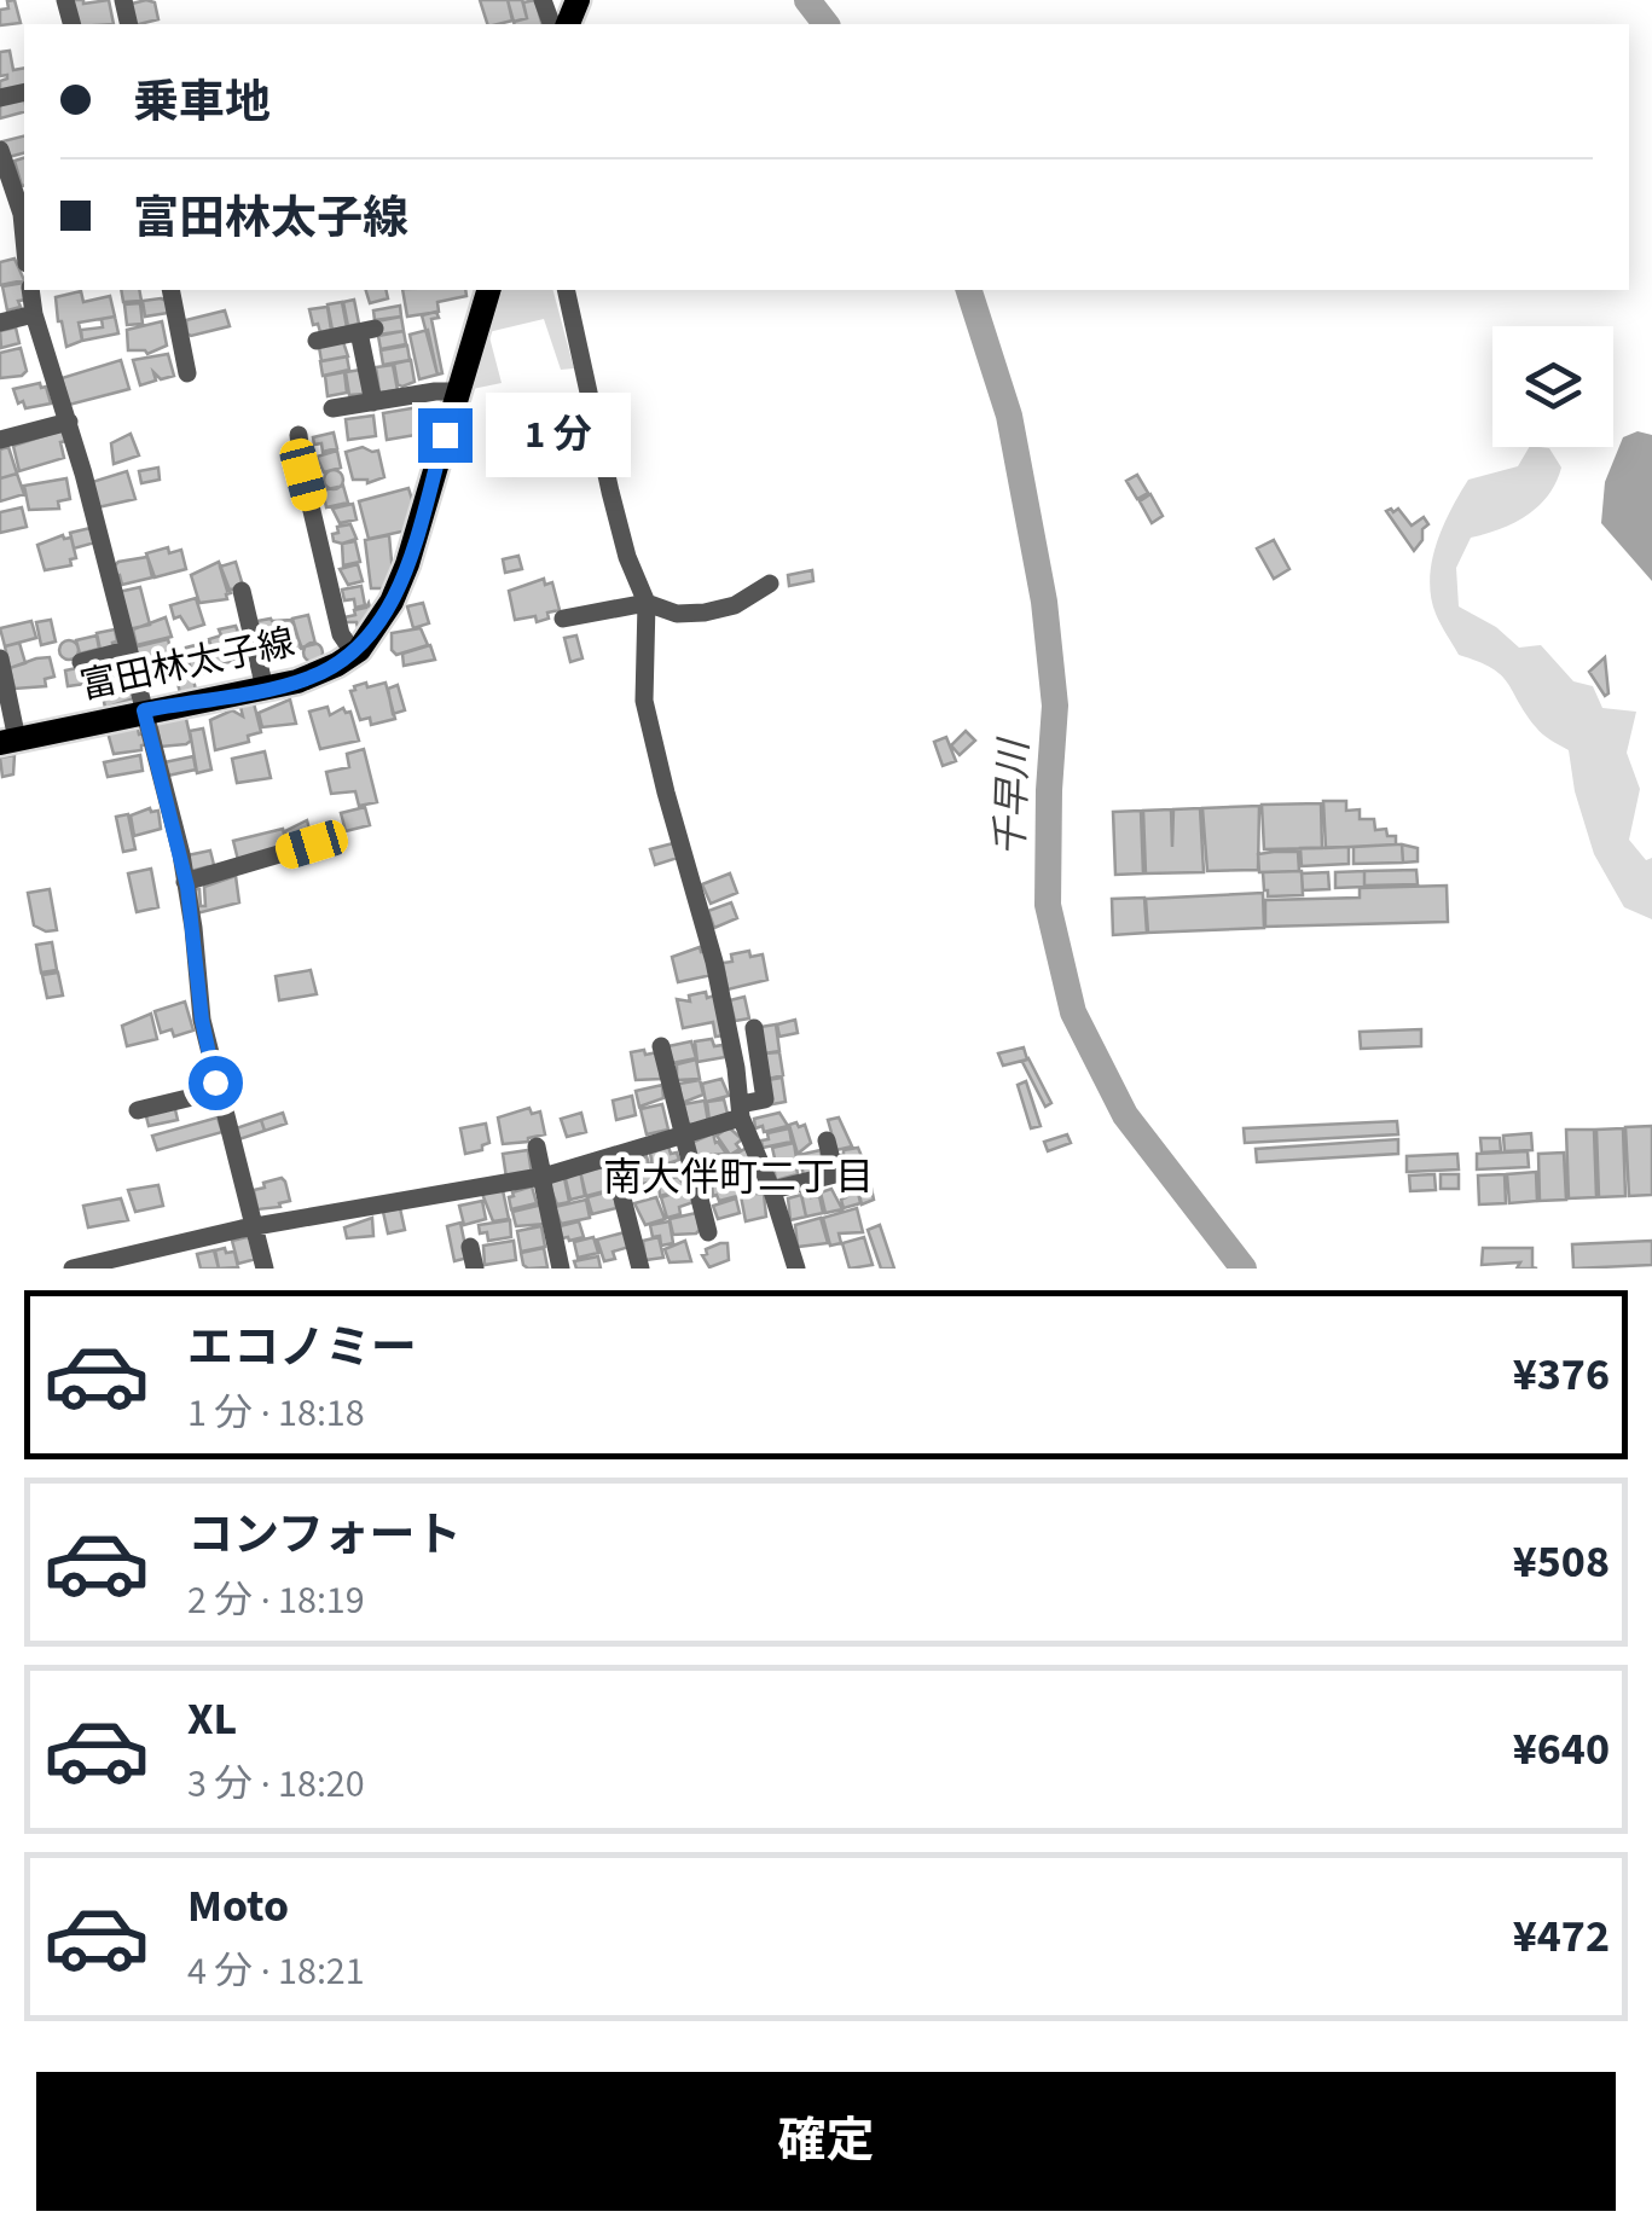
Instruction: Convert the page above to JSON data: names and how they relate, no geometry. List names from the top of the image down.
{
  "streets": {
    "main road": ["富田林太子線"]
  },
  "districts": ["南大伴町二丁目"],
  "water": ["千早川"],
  "page": {
    "banner": ["乗車地", "富田林太子線"],
    "bubble": "1 分",
    "list": [
      {
        "name": "エコノミー",
        "note": "1 分 · 18:18",
        "value": "¥376"
      },
      {
        "name": "コンフォート",
        "note": "2 分 · 18:19",
        "value": "¥508"
      },
      {
        "name": "XL",
        "note": "3 分 · 18:20",
        "value": "¥640"
      },
      {
        "name": "Moto",
        "note": "4 分 · 18:21",
        "value": "¥472"
      }
    ],
    "buttons": "確定"
  }
}
